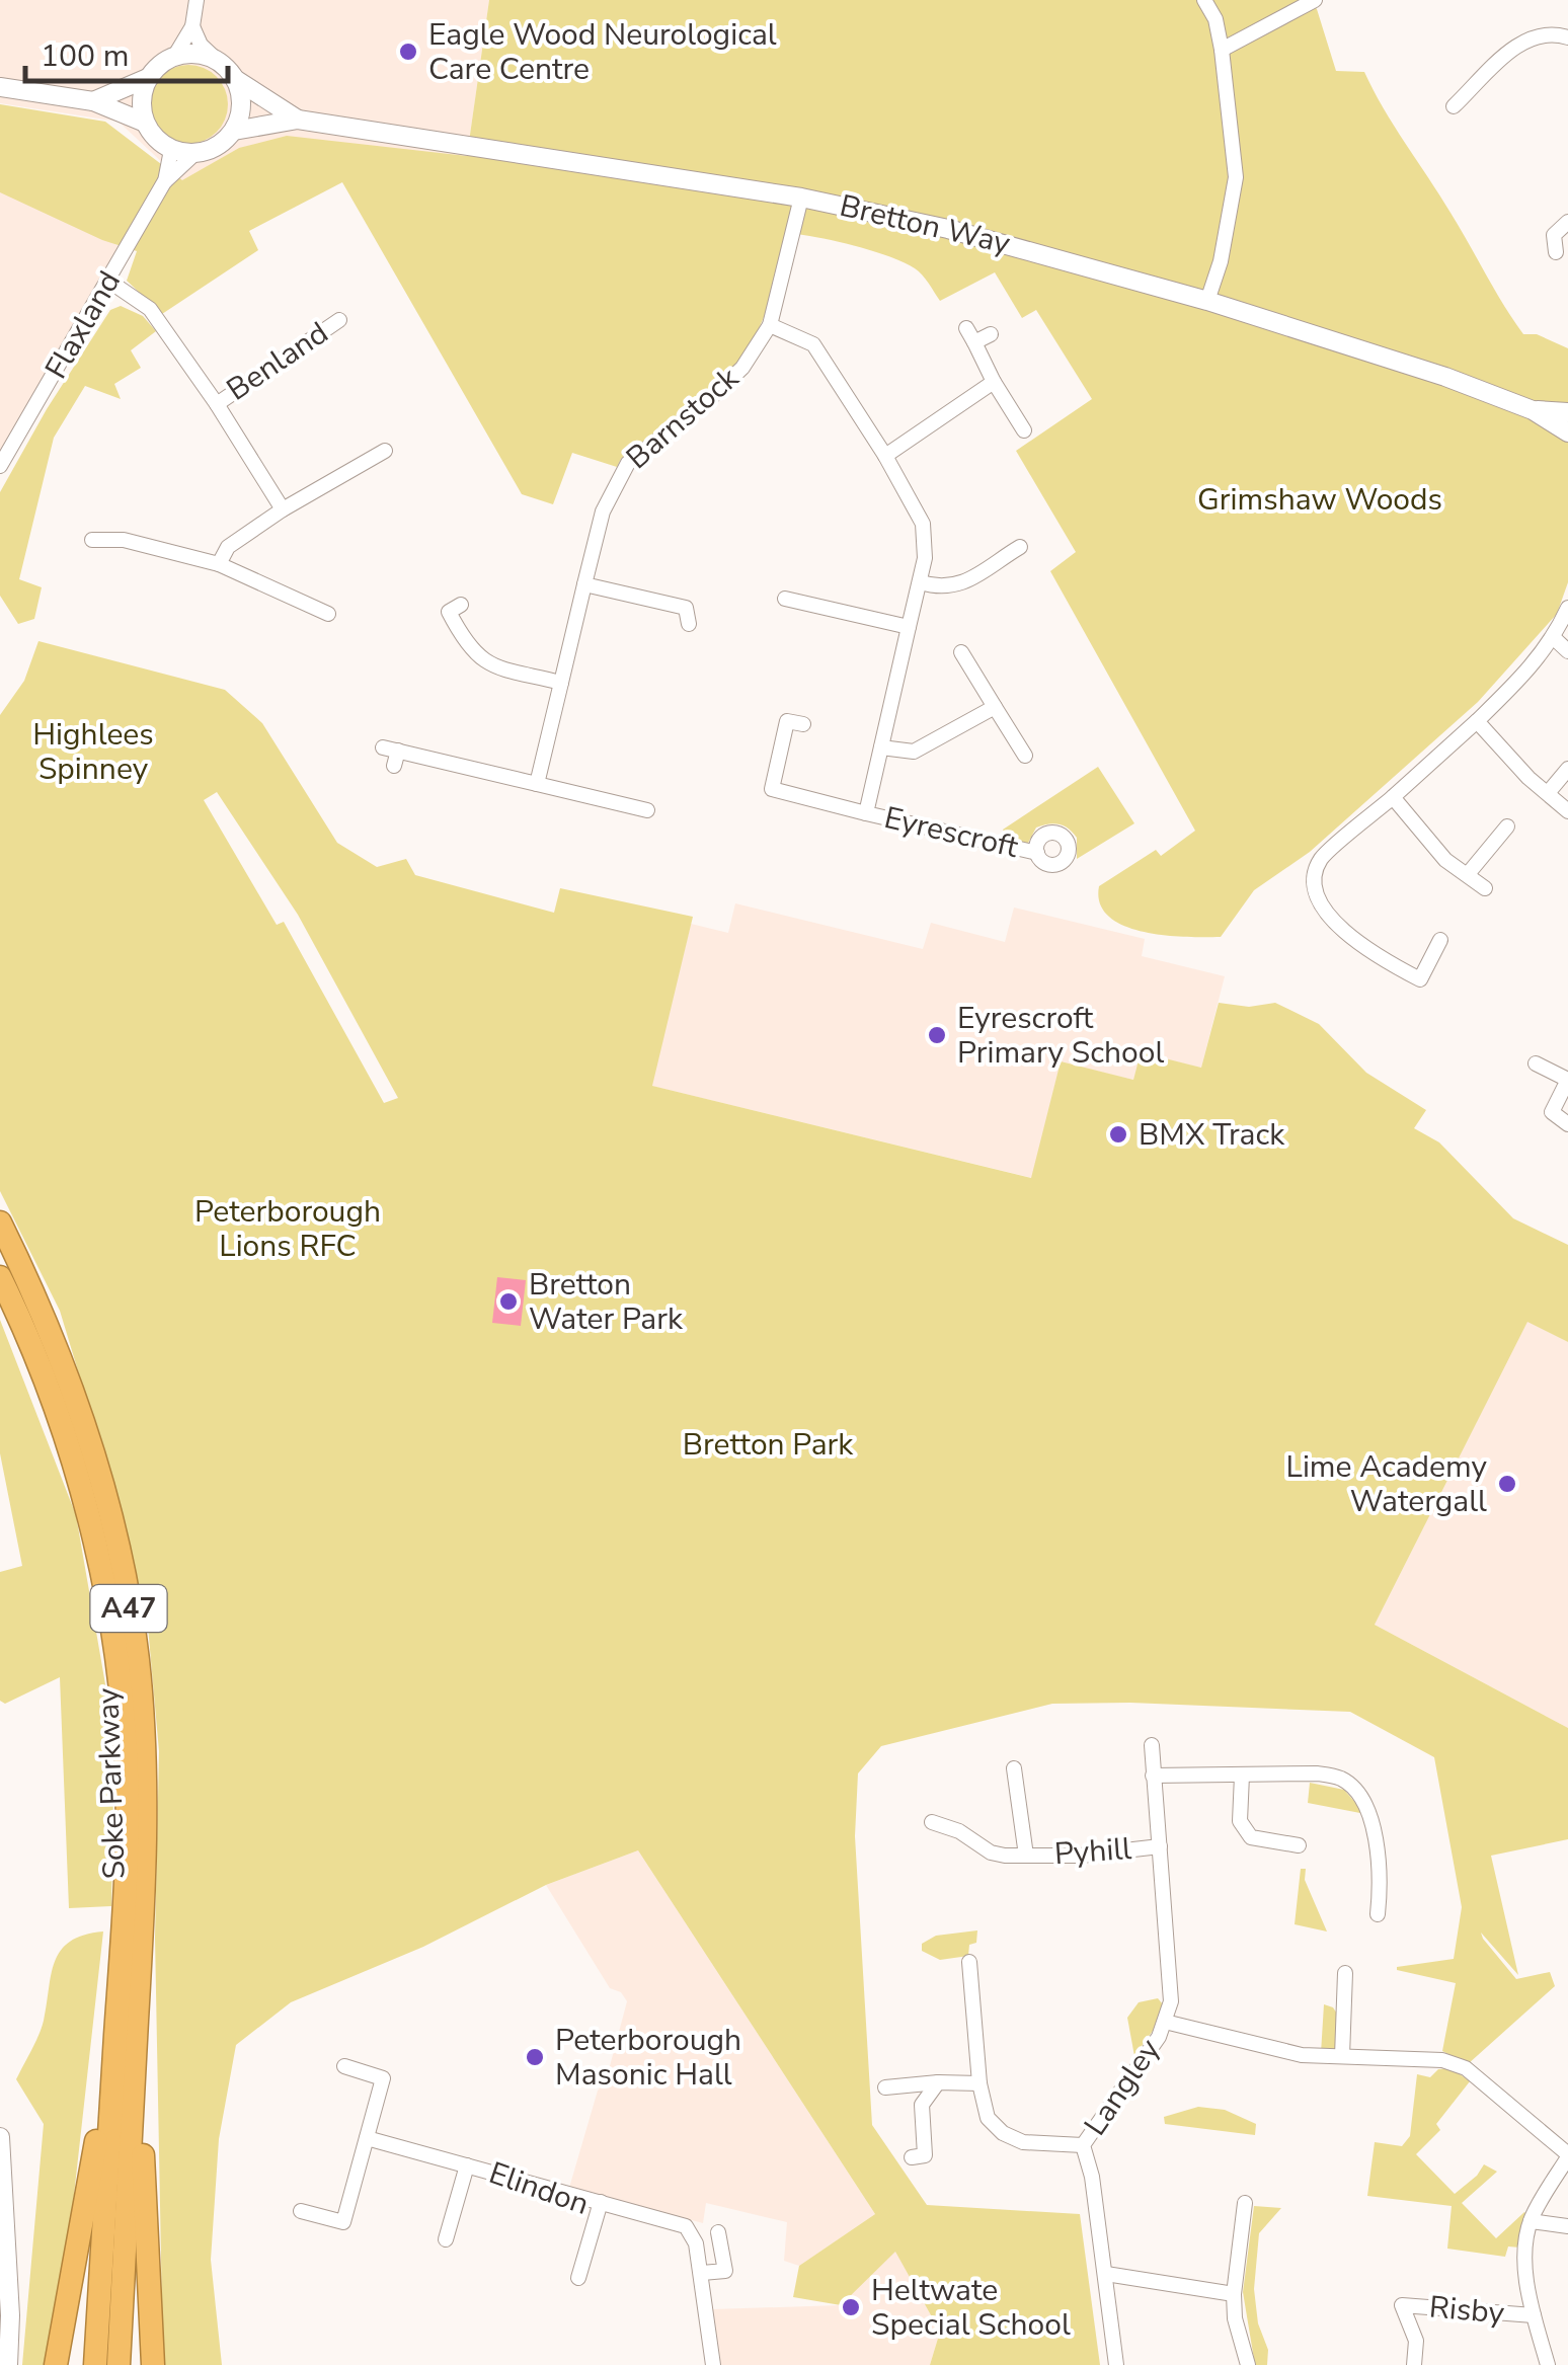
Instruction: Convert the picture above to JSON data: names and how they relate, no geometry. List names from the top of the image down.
{
  "streets": {
    "highway": ["A47", "Soke Parkway"],
    "street": [
      "Bretton Way",
      "Flaxland",
      "Benland",
      "Barnstock",
      "Eyrescroft",
      "Pyhill",
      "Langley",
      "Elindon",
      "Risby"
    ]
  },
  "crossings": [
    ["Bretton Way", "Flaxland"],
    ["Bretton Way", "Barnstock"],
    ["Flaxland", "Benland"],
    ["Barnstock", "Eyrescroft"],
    ["A47", "Soke Parkway"],
    ["Pyhill", "Langley"],
    ["Langley", "Risby"]
  ],
  "parks": [
    "Grimshaw Woods",
    "Highlees Spinney",
    "Peterborough Lions RFC",
    "Bretton Park"
  ],
  "places": [
    "Eagle Wood Neurological Care Centre",
    "Eyrescroft Primary School",
    "BMX Track",
    "Bretton Water Park",
    "Lime Academy Watergall",
    "Peterborough Masonic Hall",
    "Heltwate Special School"
  ],
  "scale_bar": "100 m"
}
